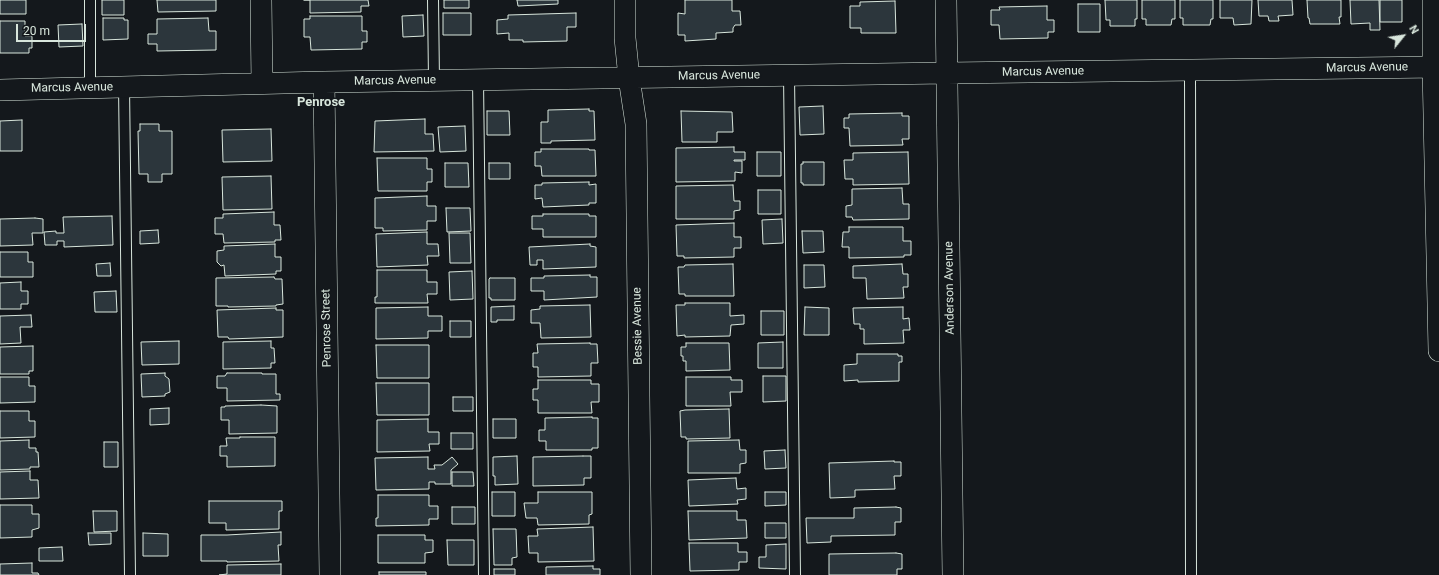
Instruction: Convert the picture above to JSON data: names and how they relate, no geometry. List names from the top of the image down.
{
  "streets": {
    "street": [
      "Marcus Avenue",
      "Anderson Avenue",
      "Bessie Avenue",
      "Penrose Street"
    ]
  },
  "crossings": [
    ["Marcus Avenue", "Anderson Avenue"],
    ["Marcus Avenue", "Bessie Avenue"],
    ["Marcus Avenue", "Penrose Street"]
  ],
  "districts": ["Penrose"],
  "scale_bar": "20 m",
  "north": "top right"
}
